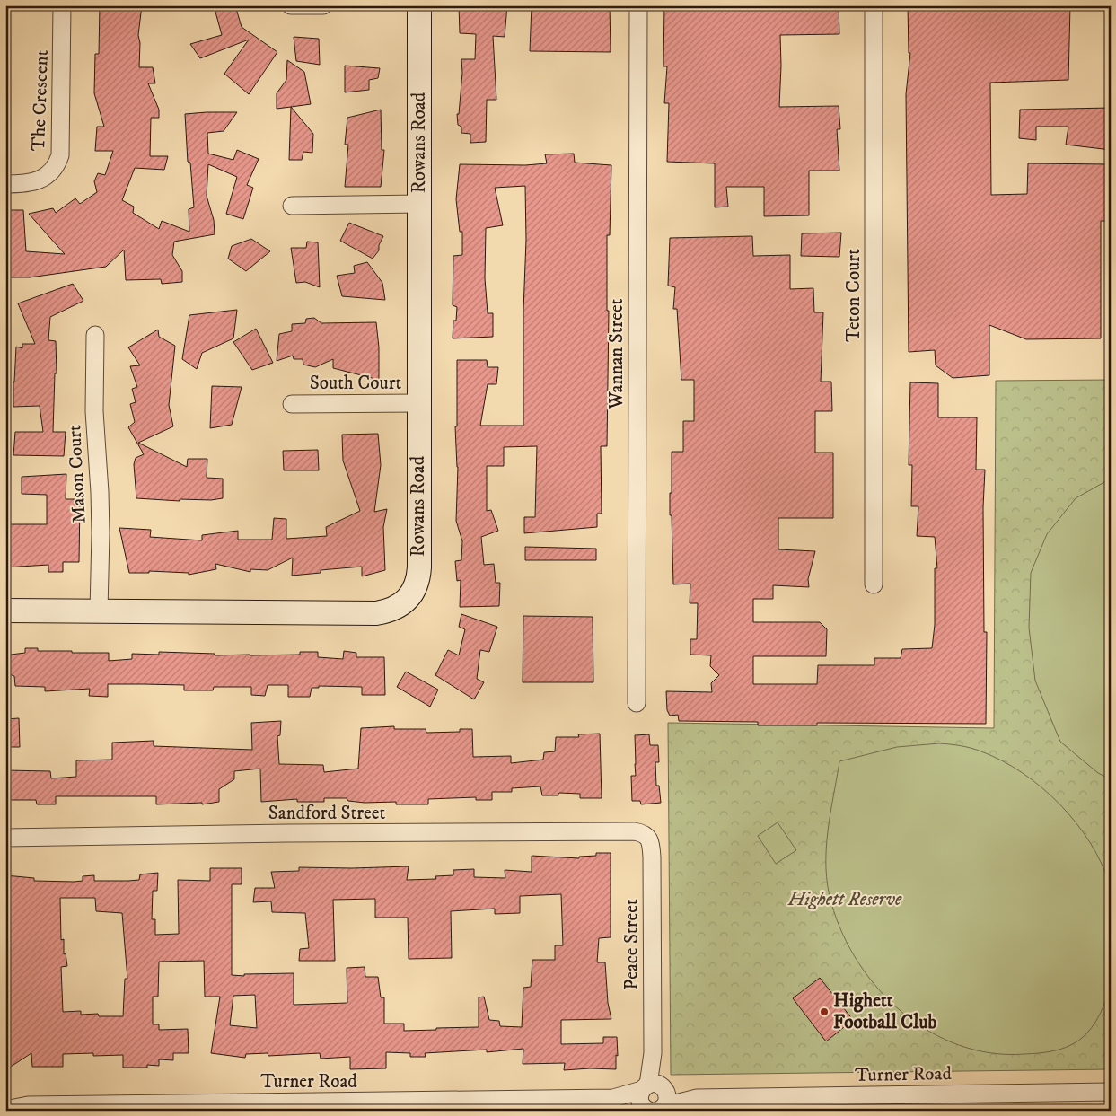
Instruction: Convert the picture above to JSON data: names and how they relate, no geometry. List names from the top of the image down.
{
  "streets": {
    "street": [
      "The Crescent",
      "Rowans Road",
      "Teton Court",
      "Wannan Street",
      "South Court",
      "Mason Court",
      "Sandford Street",
      "Peace Street",
      "Turner Road"
    ]
  },
  "crossings": [
    ["Rowans Road", "South Court"],
    ["Rowans Road", "Mason Court"],
    ["Sandford Street", "Peace Street"],
    ["Peace Street", "Turner Road"]
  ],
  "parks": ["Highett Reserve"],
  "places": ["Highett Football Club"]
}
